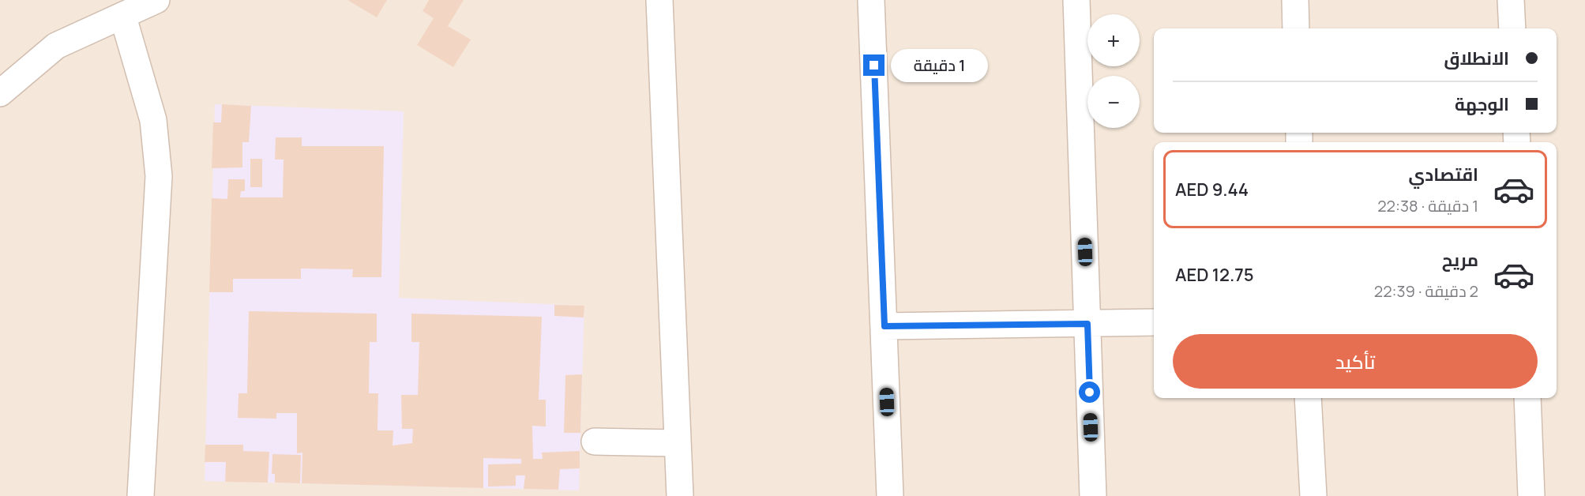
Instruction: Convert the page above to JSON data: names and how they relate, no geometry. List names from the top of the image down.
{
  "page": {
    "map_buttons": ["+", "−"],
    "banner": ["الانطلاق", "الوجهة"],
    "bubble": "1 دقيقة",
    "list": [
      {
        "name": "اقتصادي",
        "note": "1 دقيقة · 22:38",
        "value": "AED 9.44"
      },
      {
        "name": "مريح",
        "note": "2 دقيقة · 22:39",
        "value": "AED 12.75"
      }
    ],
    "buttons": "تأكيد"
  }
}
